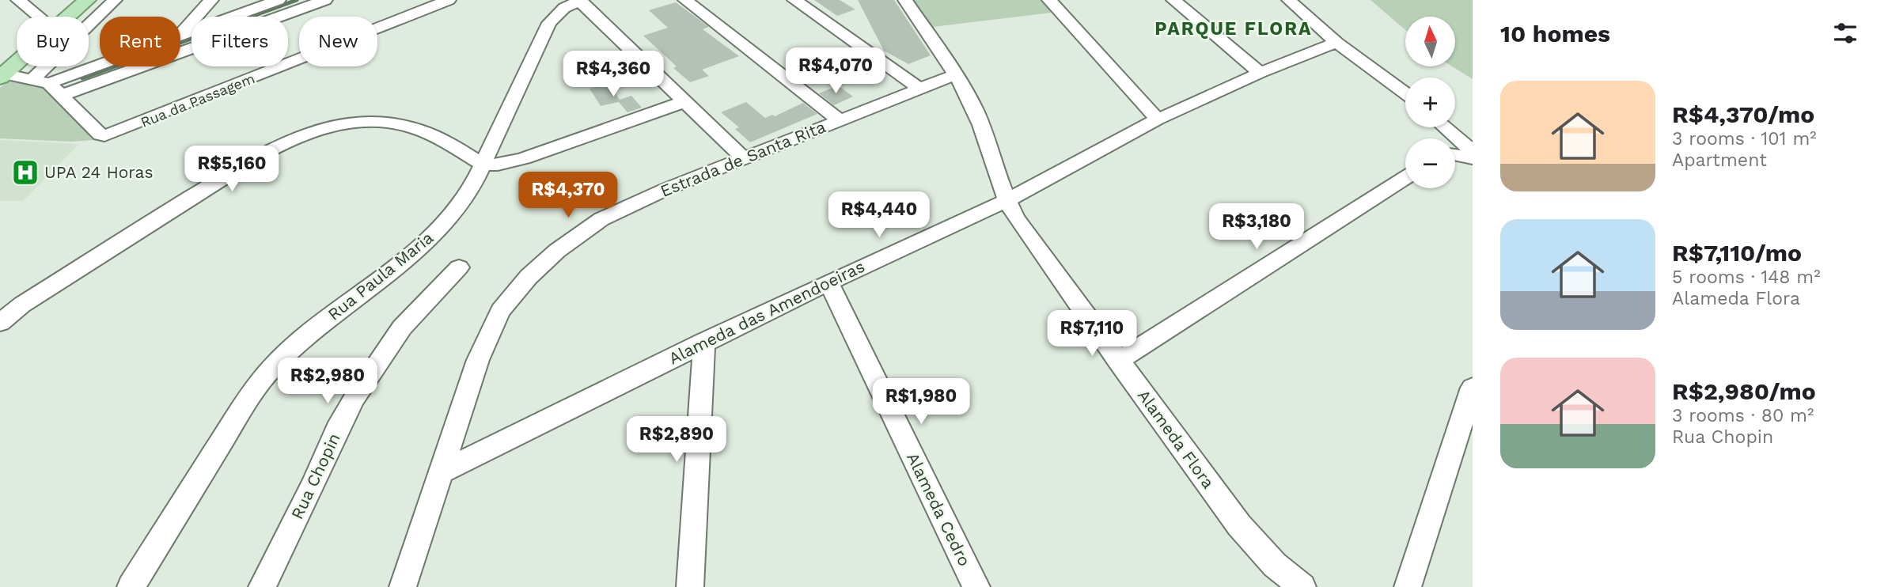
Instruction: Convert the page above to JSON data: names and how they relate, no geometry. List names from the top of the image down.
{
  "streets": {
    "street": [
      "Rua da Passagem",
      "Estrada de Santa Rita",
      "Rua Paula Maria",
      "Alameda das Amendoeiras",
      "Alameda Flora",
      "Rua Chopin",
      "Alameda Cedro"
    ]
  },
  "crossings": [
    ["Estrada de Santa Rita", "Alameda das Amendoeiras"],
    ["Estrada de Santa Rita", "Alameda Flora"],
    ["Alameda das Amendoeiras", "Alameda Flora"],
    ["Alameda das Amendoeiras", "Alameda Cedro"]
  ],
  "districts": ["PARQUE FLORA"],
  "places": {
    "hospital": ["UPA 24 Horas"]
  },
  "north": "top",
  "page": {
    "heading": "10 homes",
    "map_buttons": ["+", "−"],
    "chip": [
      "Buy",
      "Rent",
      "Filters",
      "New"
    ],
    "price": [
      "R$4,070",
      "R$4,360",
      "R$5,160",
      "R$4,370",
      "R$4,440",
      "R$3,180",
      "R$7,110",
      "R$2,980",
      "R$1,980",
      "R$2,890"
    ],
    "list": [
      {
        "name": "R$4,370/mo",
        "note": "3 rooms · 101 m² · Apartment"
      },
      {
        "name": "R$7,110/mo",
        "note": "5 rooms · 148 m² · Alameda Flora"
      },
      {
        "name": "R$2,980/mo",
        "note": "3 rooms · 80 m² · Rua Chopin"
      }
    ]
  }
}
